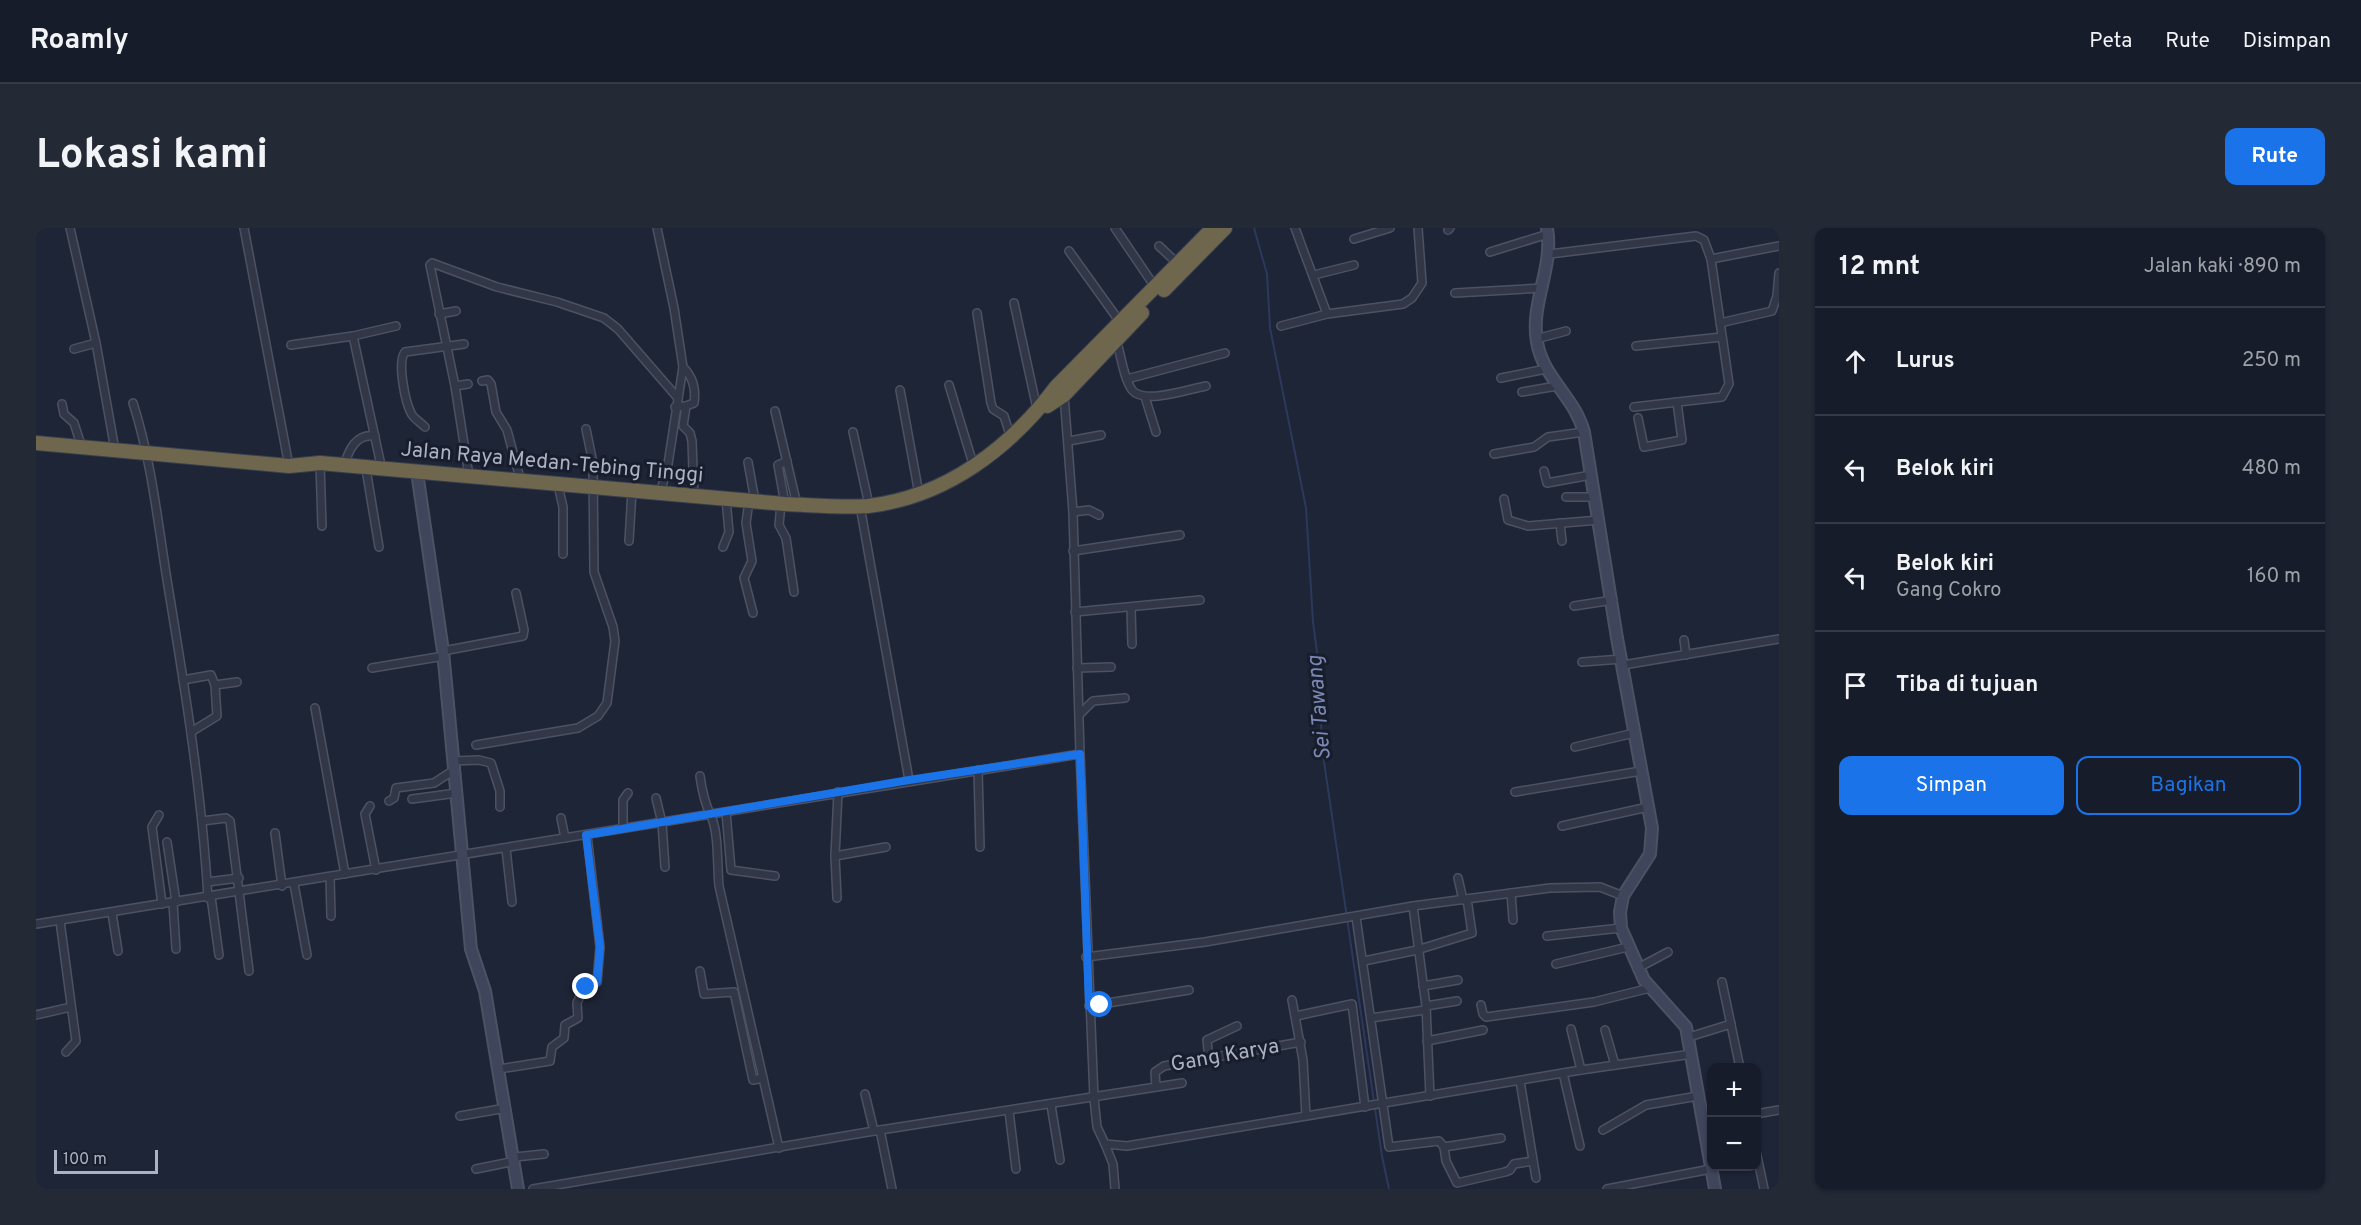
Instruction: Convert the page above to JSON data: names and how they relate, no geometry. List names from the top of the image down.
{
  "streets": {
    "highway": ["Jalan Raya Medan-Tebing Tinggi"],
    "street": ["Gang Karya"]
  },
  "water": ["Sei Tawang"],
  "scale_bar": "100 m",
  "page": {
    "header": "Roamly",
    "nav": ["Peta", "Rute", "Disimpan"],
    "buttons": [
      "Rute",
      ["Simpan", "Bagikan"]
    ],
    "title": "Lokasi kami",
    "heading": ["12 mnt", "Jalan kaki · 890 m"],
    "list": [
      ["Lurus", "250 m"],
      ["Belok kiri", "480 m"],
      ["Belok kiri", "Gang Cokro", "160 m"],
      "Tiba di tujuan"
    ],
    "map_buttons": ["+", "−"],
    "scale": "100 m"
  }
}
